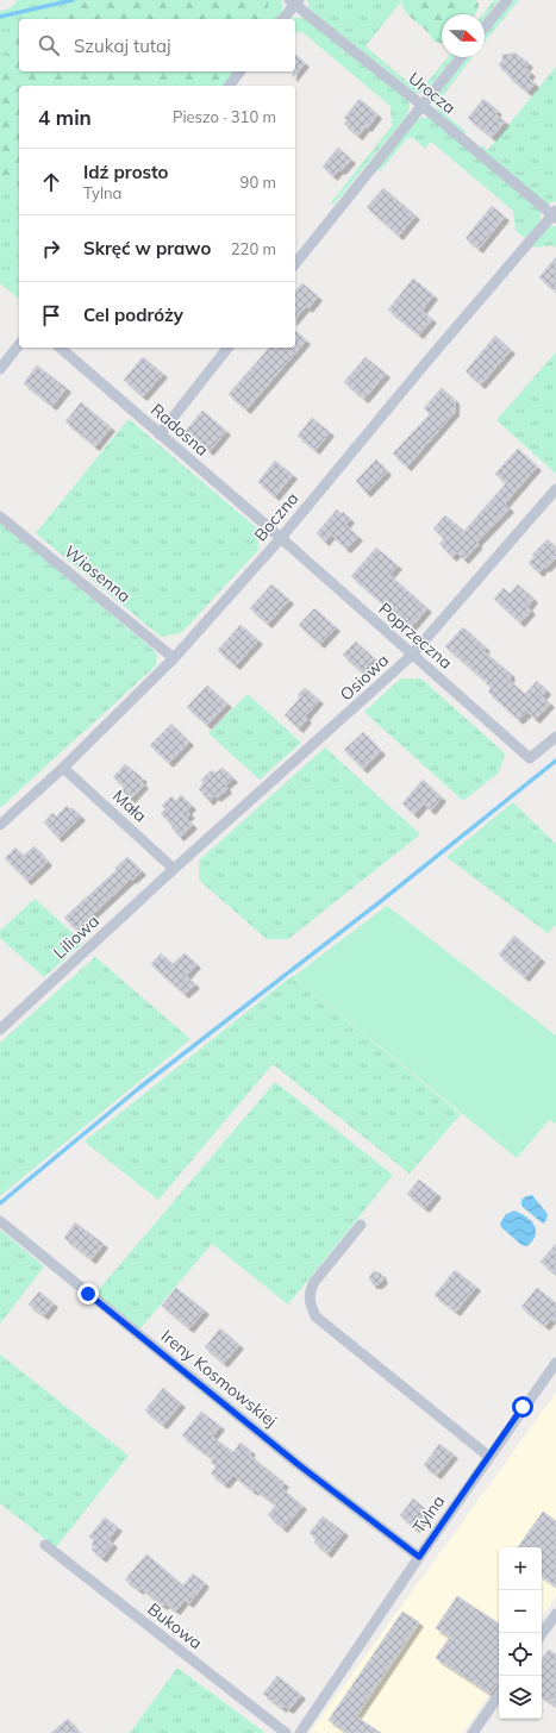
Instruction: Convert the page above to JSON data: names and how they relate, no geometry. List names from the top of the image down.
{
  "streets": {
    "street": [
      "Urocza",
      "Radosna",
      "Boczna",
      "Wiosenna",
      "Poprzeczna",
      "Osiowa",
      "Mała",
      "Liliowa",
      "Ireny Kosmowskiej",
      "Tylna",
      "Bukowa"
    ]
  },
  "crossings": [
    ["Urocza", "Boczna"],
    ["Radosna", "Boczna"],
    ["Radosna", "Poprzeczna"],
    ["Boczna", "Wiosenna"],
    ["Boczna", "Poprzeczna"],
    ["Boczna", "Mała"],
    ["Poprzeczna", "Osiowa"],
    ["Osiowa", "Mała"],
    ["Osiowa", "Liliowa"],
    ["Mała", "Liliowa"],
    ["Ireny Kosmowskiej", "Tylna"]
  ],
  "north": "right",
  "page": {
    "search": "Szukaj tutaj",
    "heading": ["4 min", "Pieszo · 310 m"],
    "list": [
      ["Idź prosto", "Tylna", "90 m"],
      ["Skręć w prawo", "220 m"],
      "Cel podróży"
    ],
    "map_buttons": ["+", "−"]
  }
}
